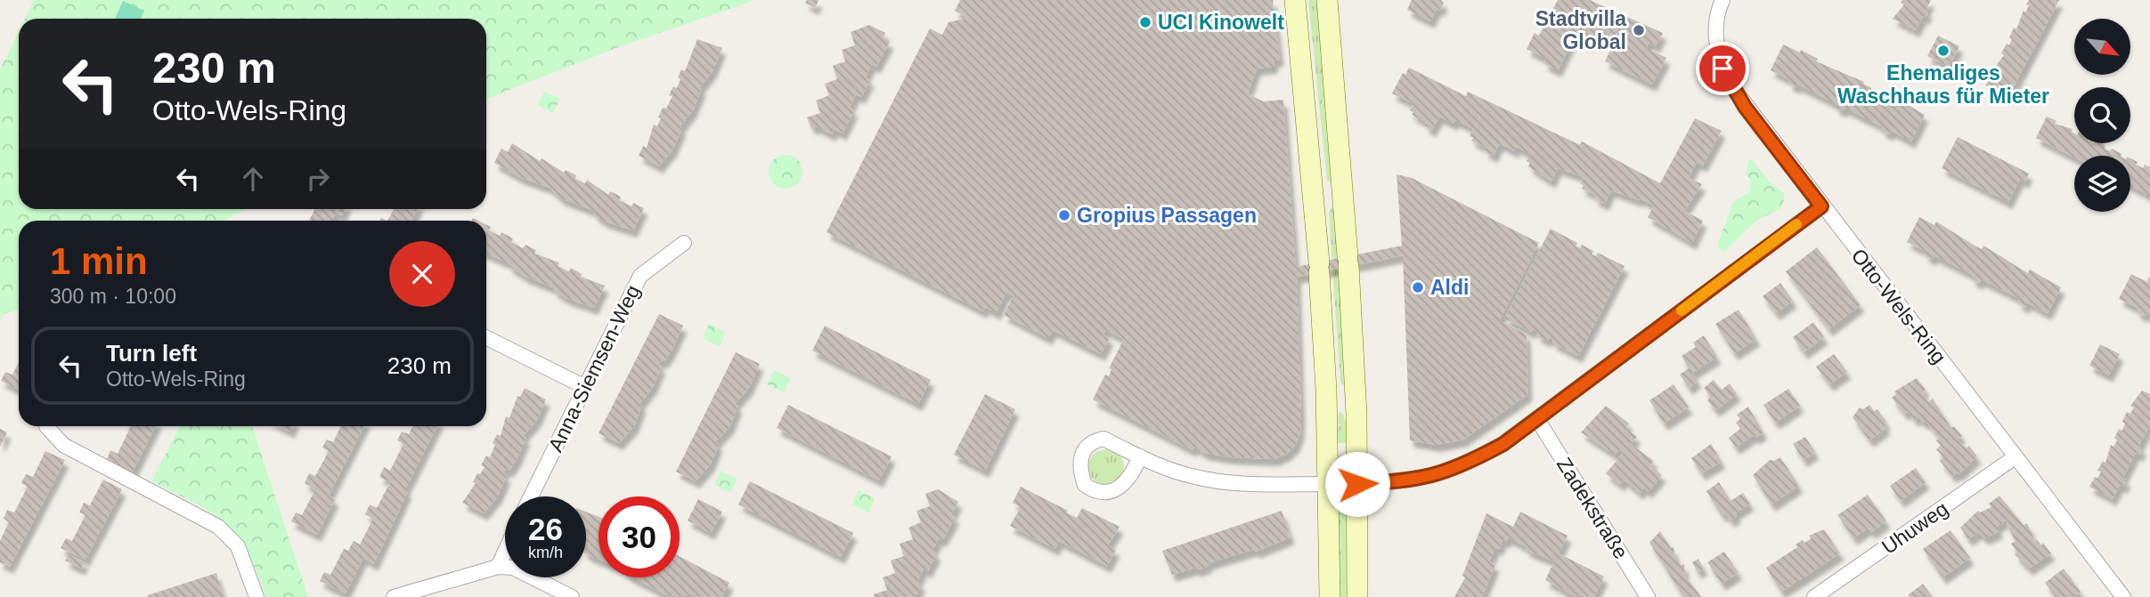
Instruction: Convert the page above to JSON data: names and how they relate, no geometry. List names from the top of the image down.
{
  "streets": {
    "street": [
      "Otto-Wels-Ring",
      "Anna-Siemsen-Weg",
      "Zadekstraße",
      "Uhuweg"
    ]
  },
  "crossings": [
    ["Otto-Wels-Ring", "Uhuweg"]
  ],
  "places": [
    "UCI Kinowelt",
    "Stadtvilla Global",
    "Ehemaliges Waschhaus für Mieter",
    "Gropius Passagen",
    "Aldi"
  ],
  "north": "bottom right",
  "page": {
    "turn": ["230 m", "Otto-Wels-Ring"],
    "heading": ["1 min", "300 m · 10:00"],
    "list": [
      {
        "name": "Turn left",
        "note": "Otto-Wels-Ring",
        "value": "230 m"
      }
    ],
    "speed": "26 km/h",
    "limit": "30"
  }
}
